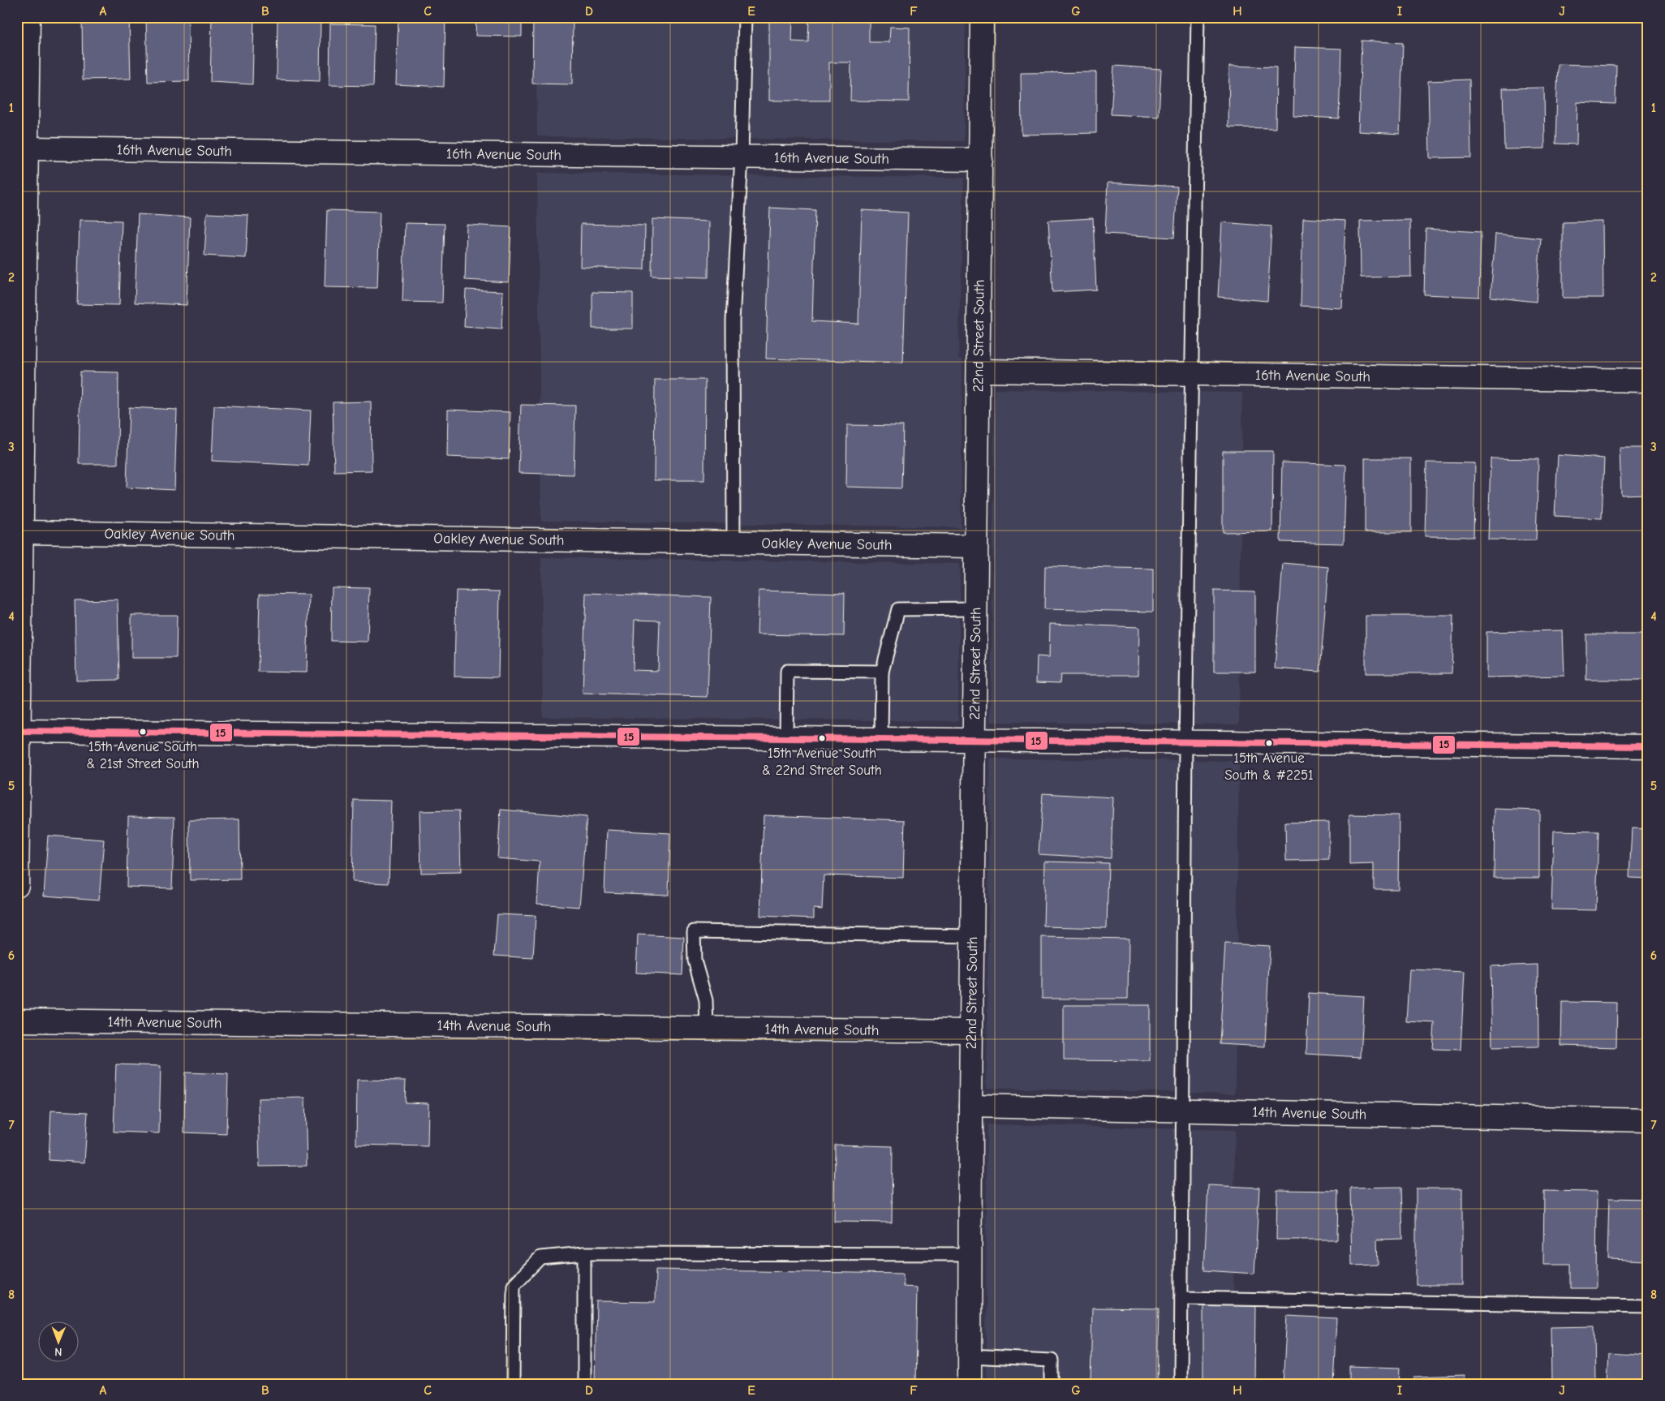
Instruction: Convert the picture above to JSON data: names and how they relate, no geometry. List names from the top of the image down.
{
  "streets": {
    "street": [
      "16th Avenue South",
      "22nd Street South",
      "Oakley Avenue South",
      "14th Avenue South"
    ]
  },
  "crossings": [
    ["16th Avenue South", "22nd Street South"],
    ["22nd Street South", "Oakley Avenue South"],
    ["22nd Street South", "14th Avenue South"]
  ],
  "places": ["15th Avenue South & 21st Street South", "15th Avenue South & 22nd Street South", "15th Avenue South & #2251"],
  "lines": ["transit line 15"],
  "north": "bottom",
  "grid": {
    "columns": [
      "A",
      "B",
      "C",
      "D",
      "E",
      "F",
      "G",
      "H",
      "I",
      "J"
    ],
    "rows": [
      "1",
      "2",
      "3",
      "4",
      "5",
      "6",
      "7",
      "8"
    ]
  }
}
